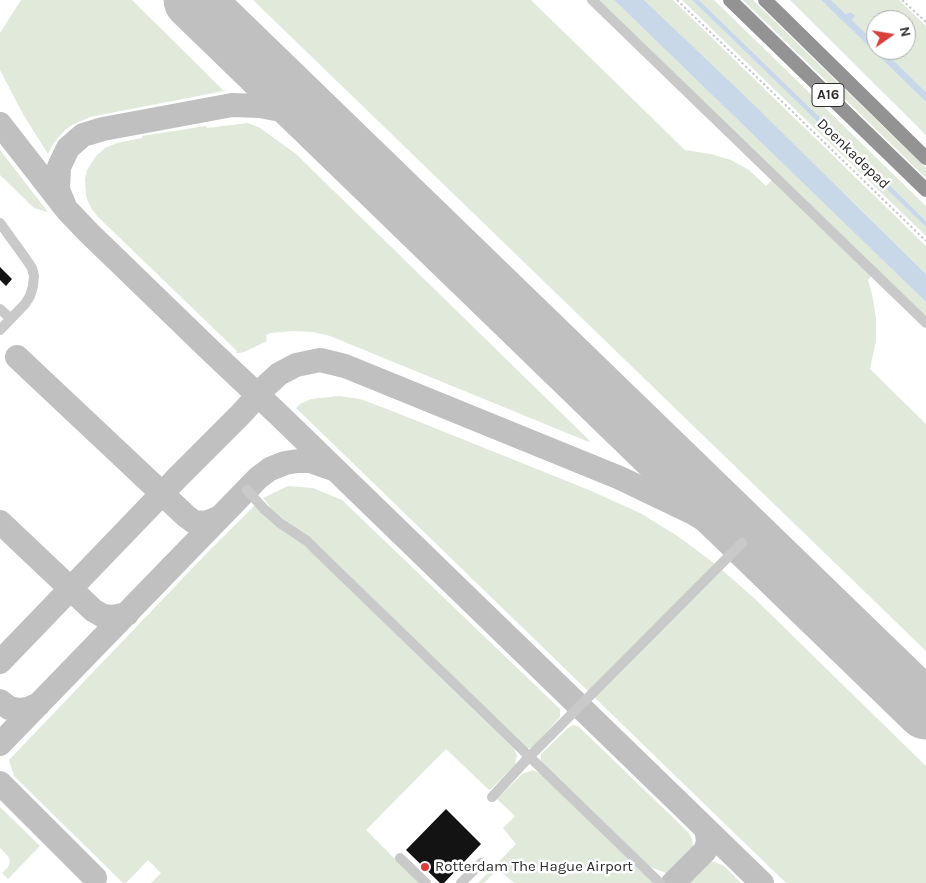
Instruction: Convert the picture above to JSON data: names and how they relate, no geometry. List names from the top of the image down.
{
  "streets": {
    "highway": ["A16"],
    "path": ["Doenkadepad"]
  },
  "places": ["Rotterdam The Hague Airport"],
  "north": "right"
}
